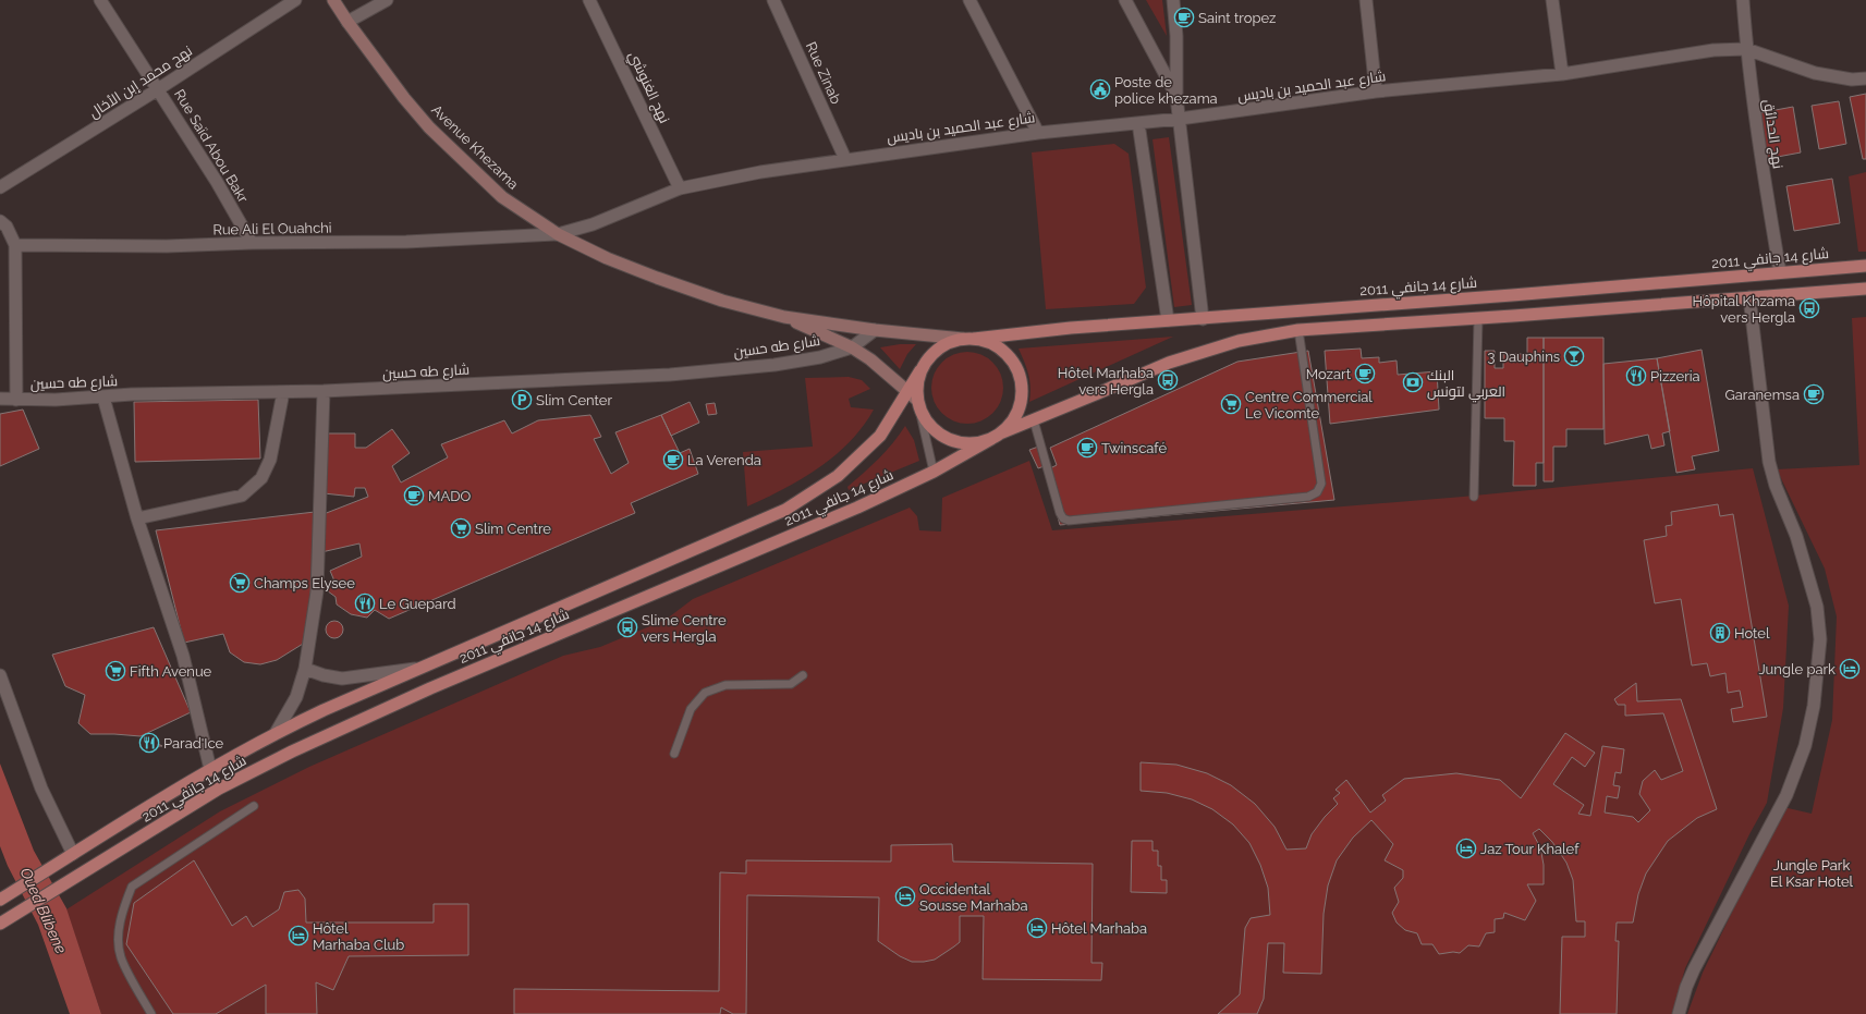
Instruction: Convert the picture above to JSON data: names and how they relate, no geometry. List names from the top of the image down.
{
  "streets": {
    "main road": ["Avenue Khezama", "شارع 14 جانفي 2011"],
    "street": [
      "Rue Zinab",
      "نهج محمد إبن الأخال",
      "شارع عبد الحميد بن باديس",
      "نهج الغنوشي",
      "نهج الحدائق",
      "Rue Saïd Abou Bakr",
      "Rue Ali El Ouahchi",
      "شارع طه حسين"
    ]
  },
  "crossings": [
    ["Rue Zinab", "شارع عبد الحميد بن باديس"],
    ["نهج محمد إبن الأخال", "Rue Saïd Abou Bakr"],
    ["شارع عبد الحميد بن باديس", "نهج الغنوشي"],
    ["شارع عبد الحميد بن باديس", "نهج الحدائق"],
    ["شارع عبد الحميد بن باديس", "Avenue Khezama"],
    ["شارع عبد الحميد بن باديس", "Rue Ali El Ouahchi"],
    ["نهج الحدائق", "شارع 14 جانفي 2011"],
    ["Rue Saïd Abou Bakr", "Rue Ali El Ouahchi"],
    ["Avenue Khezama", "Rue Ali El Ouahchi"],
    ["Avenue Khezama", "شارع 14 جانفي 2011"],
    ["Avenue Khezama", "شارع طه حسين"]
  ],
  "water": ["Oued Blibene"],
  "parks": ["Jungle Park El Ksar Hotel"],
  "places": {
    "cafe": [
      "Saint tropez",
      "Mozart",
      "Garanemsa",
      "Twinscafé",
      "La Verenda",
      "MADO"
    ],
    "public building": ["Poste de police khezama"],
    "bus stop": ["Hôpital Khzama vers Hergla", "Hôtel Marhaba vers Hergla", "Slime Centre vers Hergla"],
    "bar": ["3 Dauphins"],
    "restaurant": ["Pizzeria", "Le Guepard", "Parad'Ice"],
    "bank": ["البنك العربي لتونس"],
    "parking": ["Slim Center"],
    "supermarket": [
      "Centre Commercial Le Vicomte",
      "Slim Centre",
      "Champs Elysee",
      "Fifth Avenue"
    ],
    "building": ["Hotel"],
    "hotel": [
      "Jungle park",
      "Jaz Tour Khalef",
      "Occidental Sousse Marhaba",
      "Hôtel Marhaba",
      "Hôtel Marhaba Club"
    ]
  }
}
